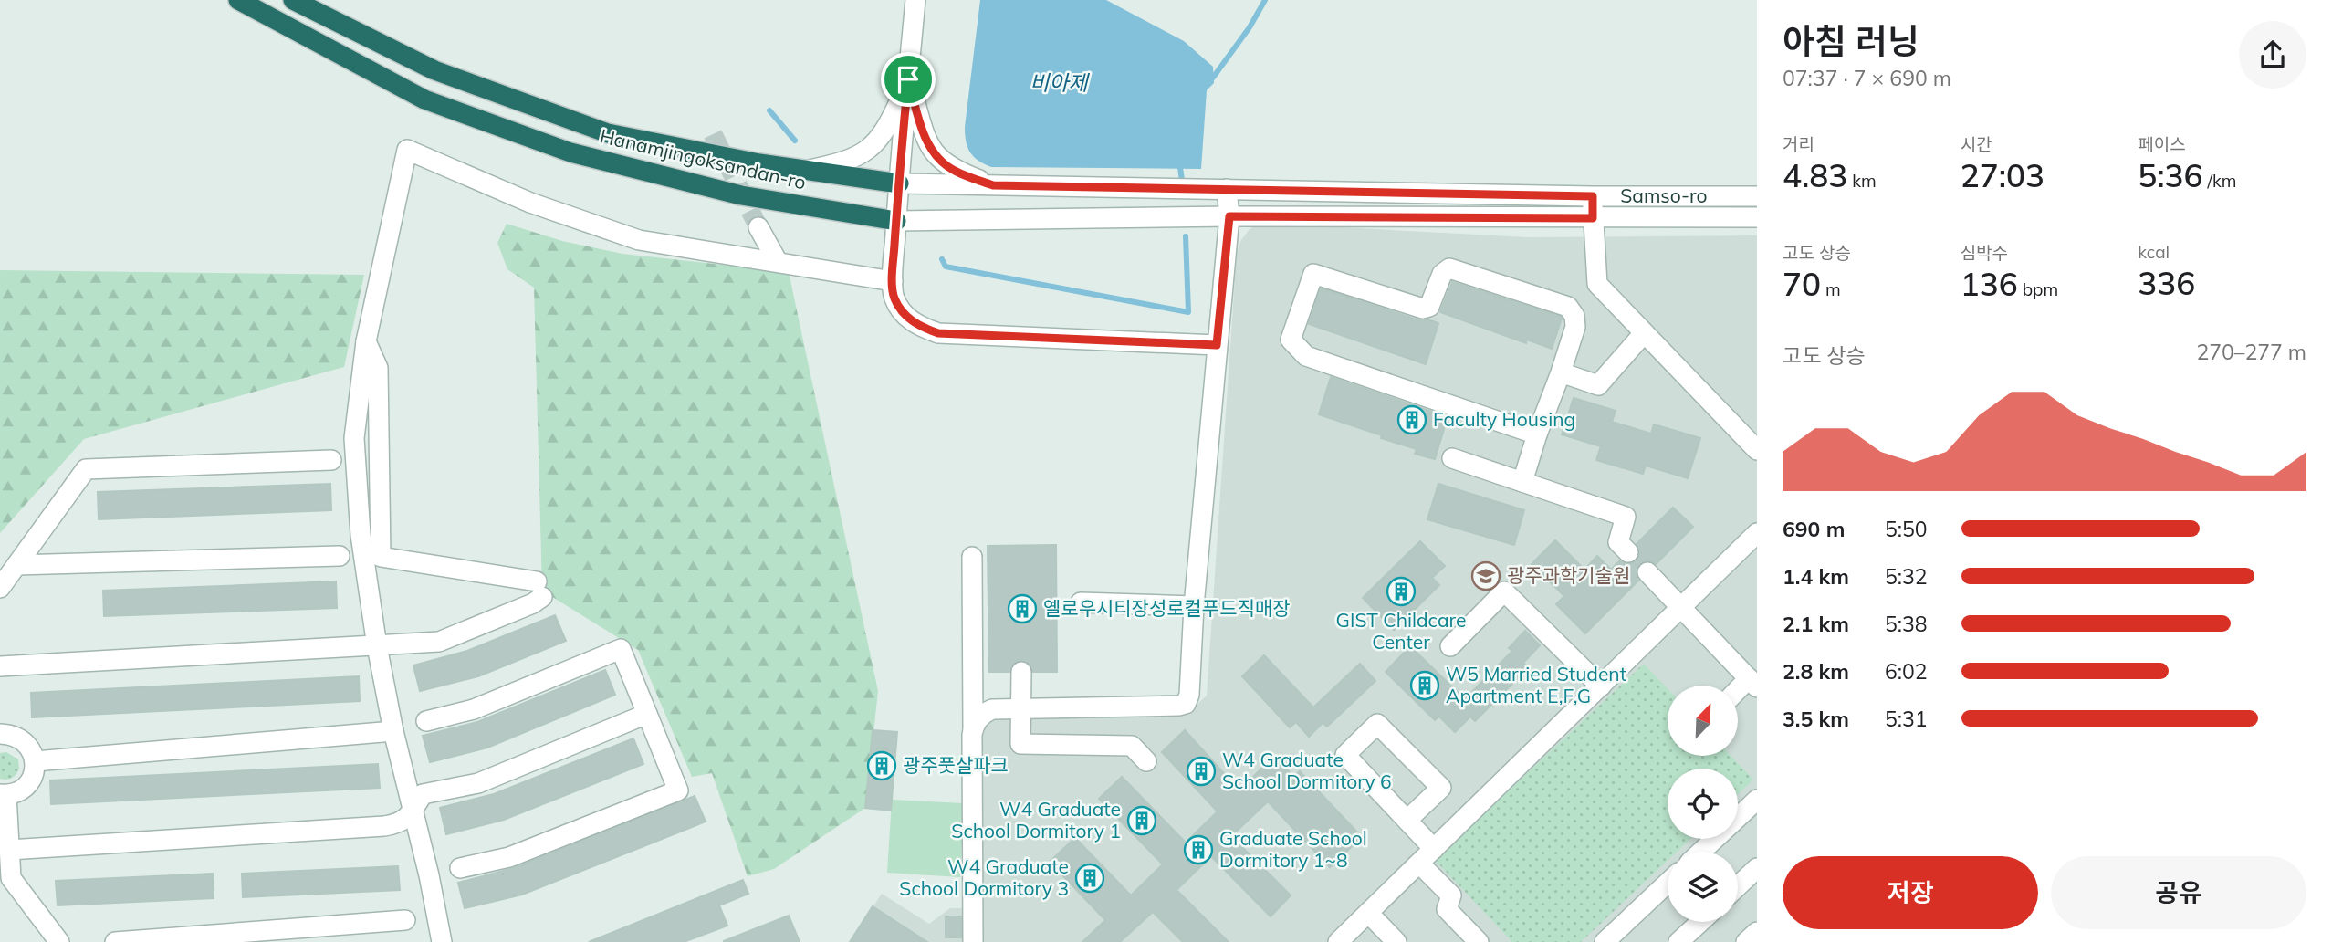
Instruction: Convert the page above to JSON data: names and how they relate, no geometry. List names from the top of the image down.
{
  "streets": {
    "highway": ["Hanamjingoksandan-ro"],
    "street": ["Samso-ro"]
  },
  "crossings": [
    ["Hanamjingoksandan-ro", "Samso-ro"]
  ],
  "water": ["비아제"],
  "places": {
    "building": [
      "Faculty Housing",
      "GIST Childcare Center",
      "옐로우시티장성로컬푸드직매장",
      "W5 Married Student Apartment E,F,G",
      "광주풋살파크",
      "W4 Graduate School Dormitory 6",
      "W4 Graduate School Dormitory 1",
      "Graduate School Dormitory 1~8",
      "W4 Graduate School Dormitory 3"
    ],
    "school or university": ["광주과학기술원"]
  },
  "north": "top right",
  "page": {
    "heading": ["아침 러닝", "07:37 · 7 × 690 m"],
    "stats": [
      ["거리", "4.83 km"],
      ["시간", "27:03"],
      ["페이스", "5:36 /km"],
      ["고도 상승", "70 m"],
      ["심박수", "136 bpm"],
      ["kcal", "336"]
    ],
    "chart": ["고도 상승", "270–277 m"],
    "list": [
      {
        "name": "690 m",
        "note": "5:50"
      },
      {
        "name": "1.4 km",
        "note": "5:32"
      },
      {
        "name": "2.1 km",
        "note": "5:38"
      },
      {
        "name": "2.8 km",
        "note": "6:02"
      },
      {
        "name": "3.5 km",
        "note": "5:31"
      }
    ],
    "buttons": ["저장", "공유"]
  }
}
